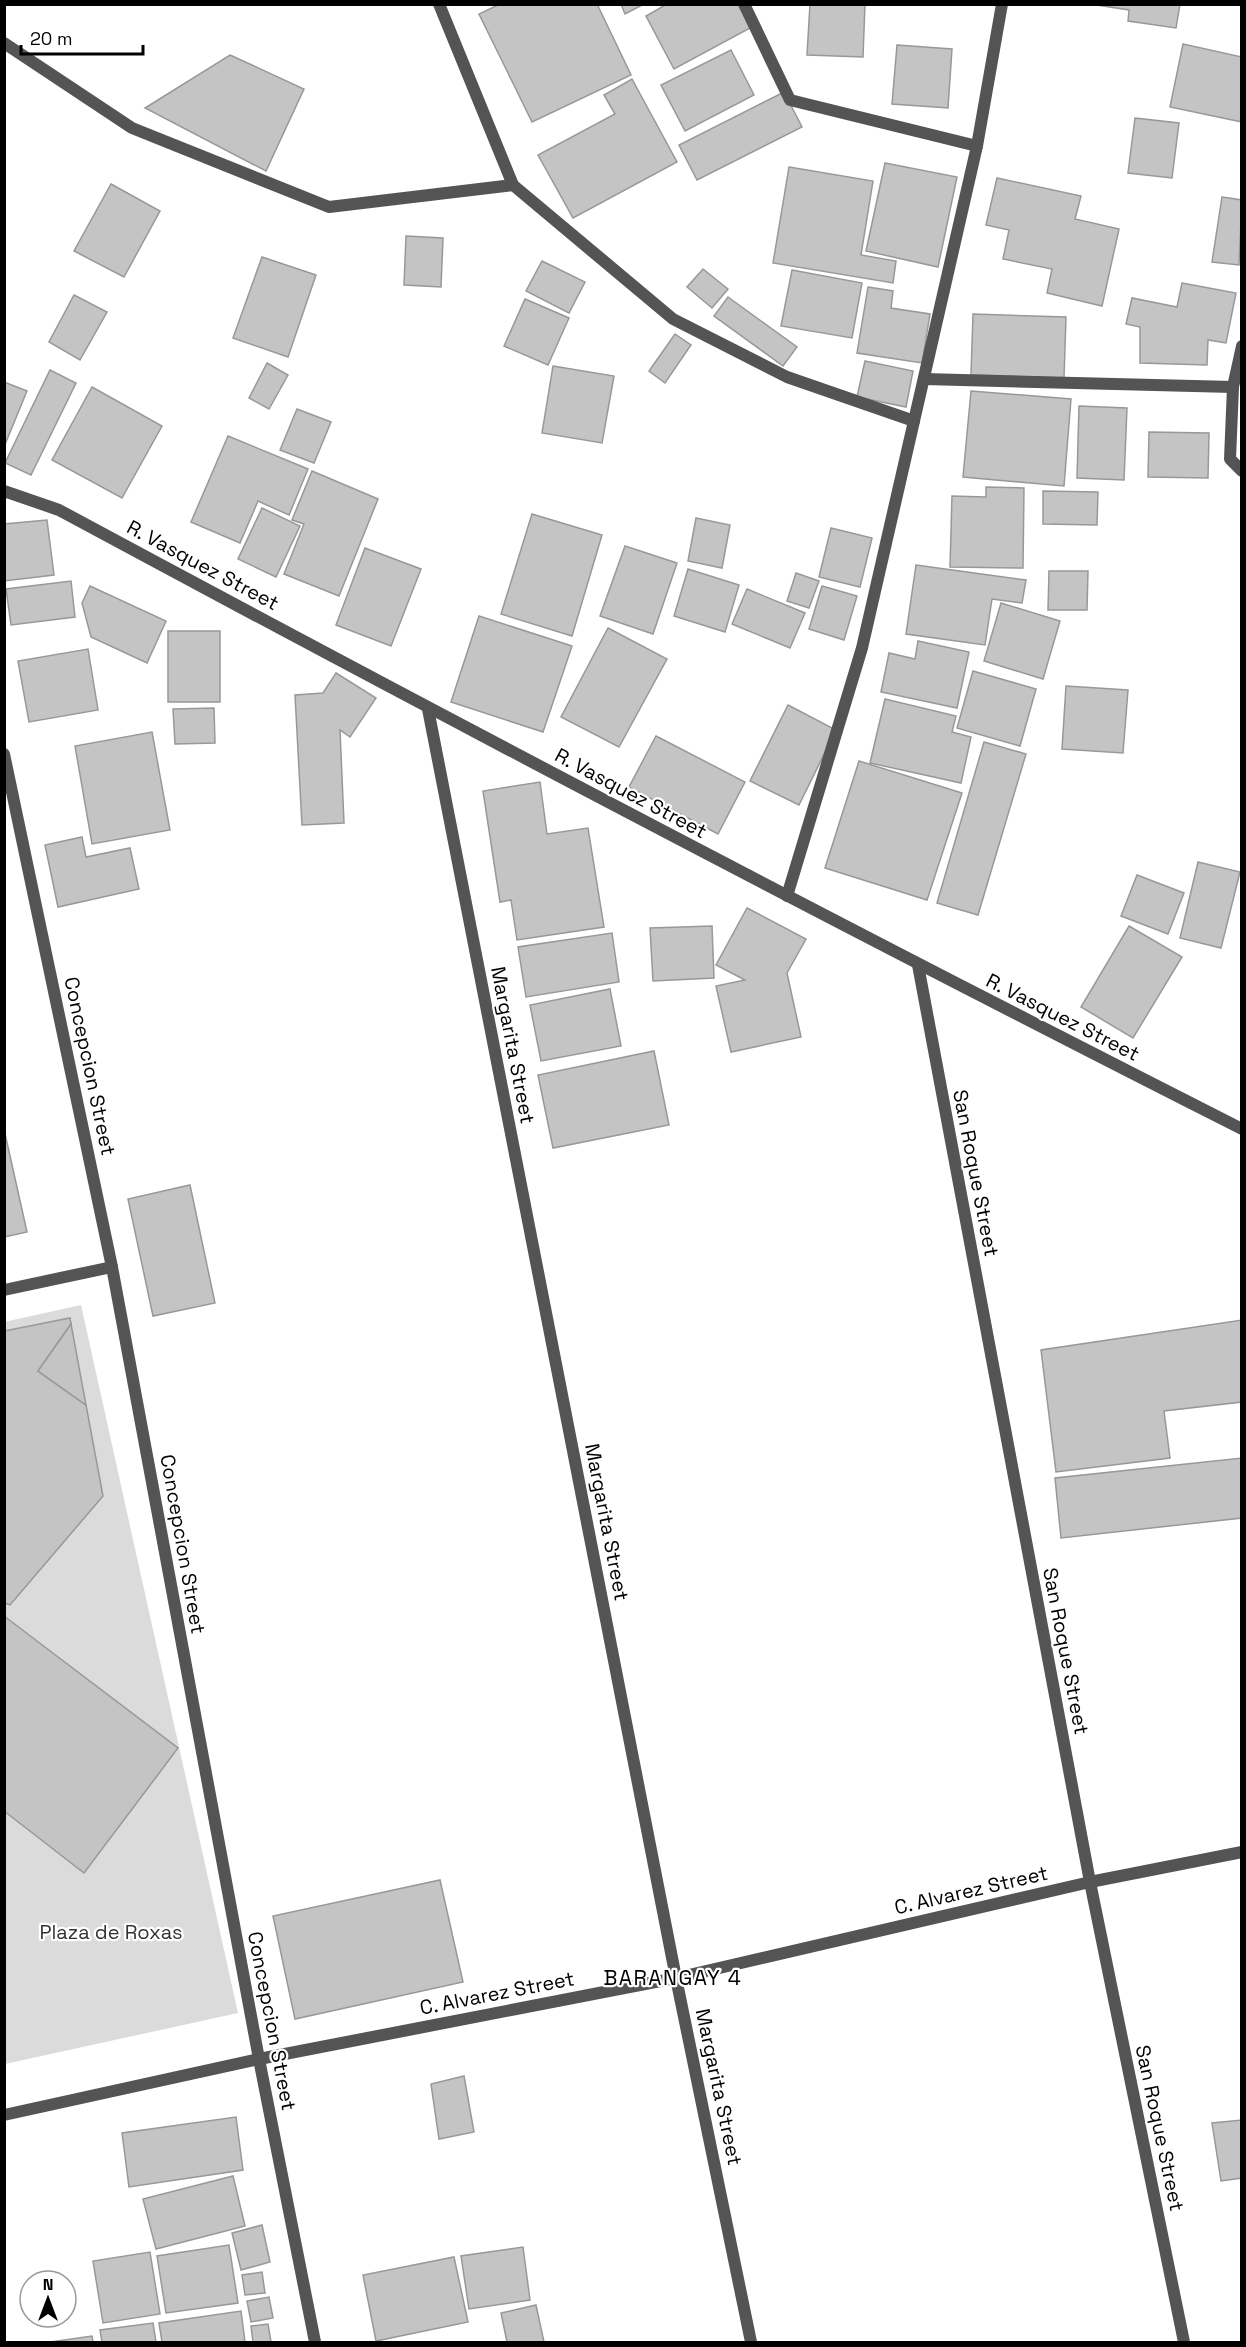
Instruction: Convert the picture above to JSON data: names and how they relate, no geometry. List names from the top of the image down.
{
  "streets": {
    "street": [
      "R. Vasquez Street",
      "Margarita Street",
      "Concepcion Street",
      "San Roque Street",
      "C. Alvarez Street"
    ]
  },
  "crossings": [
    ["R. Vasquez Street", "Margarita Street"],
    ["R. Vasquez Street", "San Roque Street"],
    ["Margarita Street", "C. Alvarez Street"],
    ["Concepcion Street", "C. Alvarez Street"],
    ["San Roque Street", "C. Alvarez Street"]
  ],
  "districts": ["BARANGAY 4"],
  "parks": ["Plaza de Roxas"],
  "scale_bar": "20 m",
  "north": "top"
}
